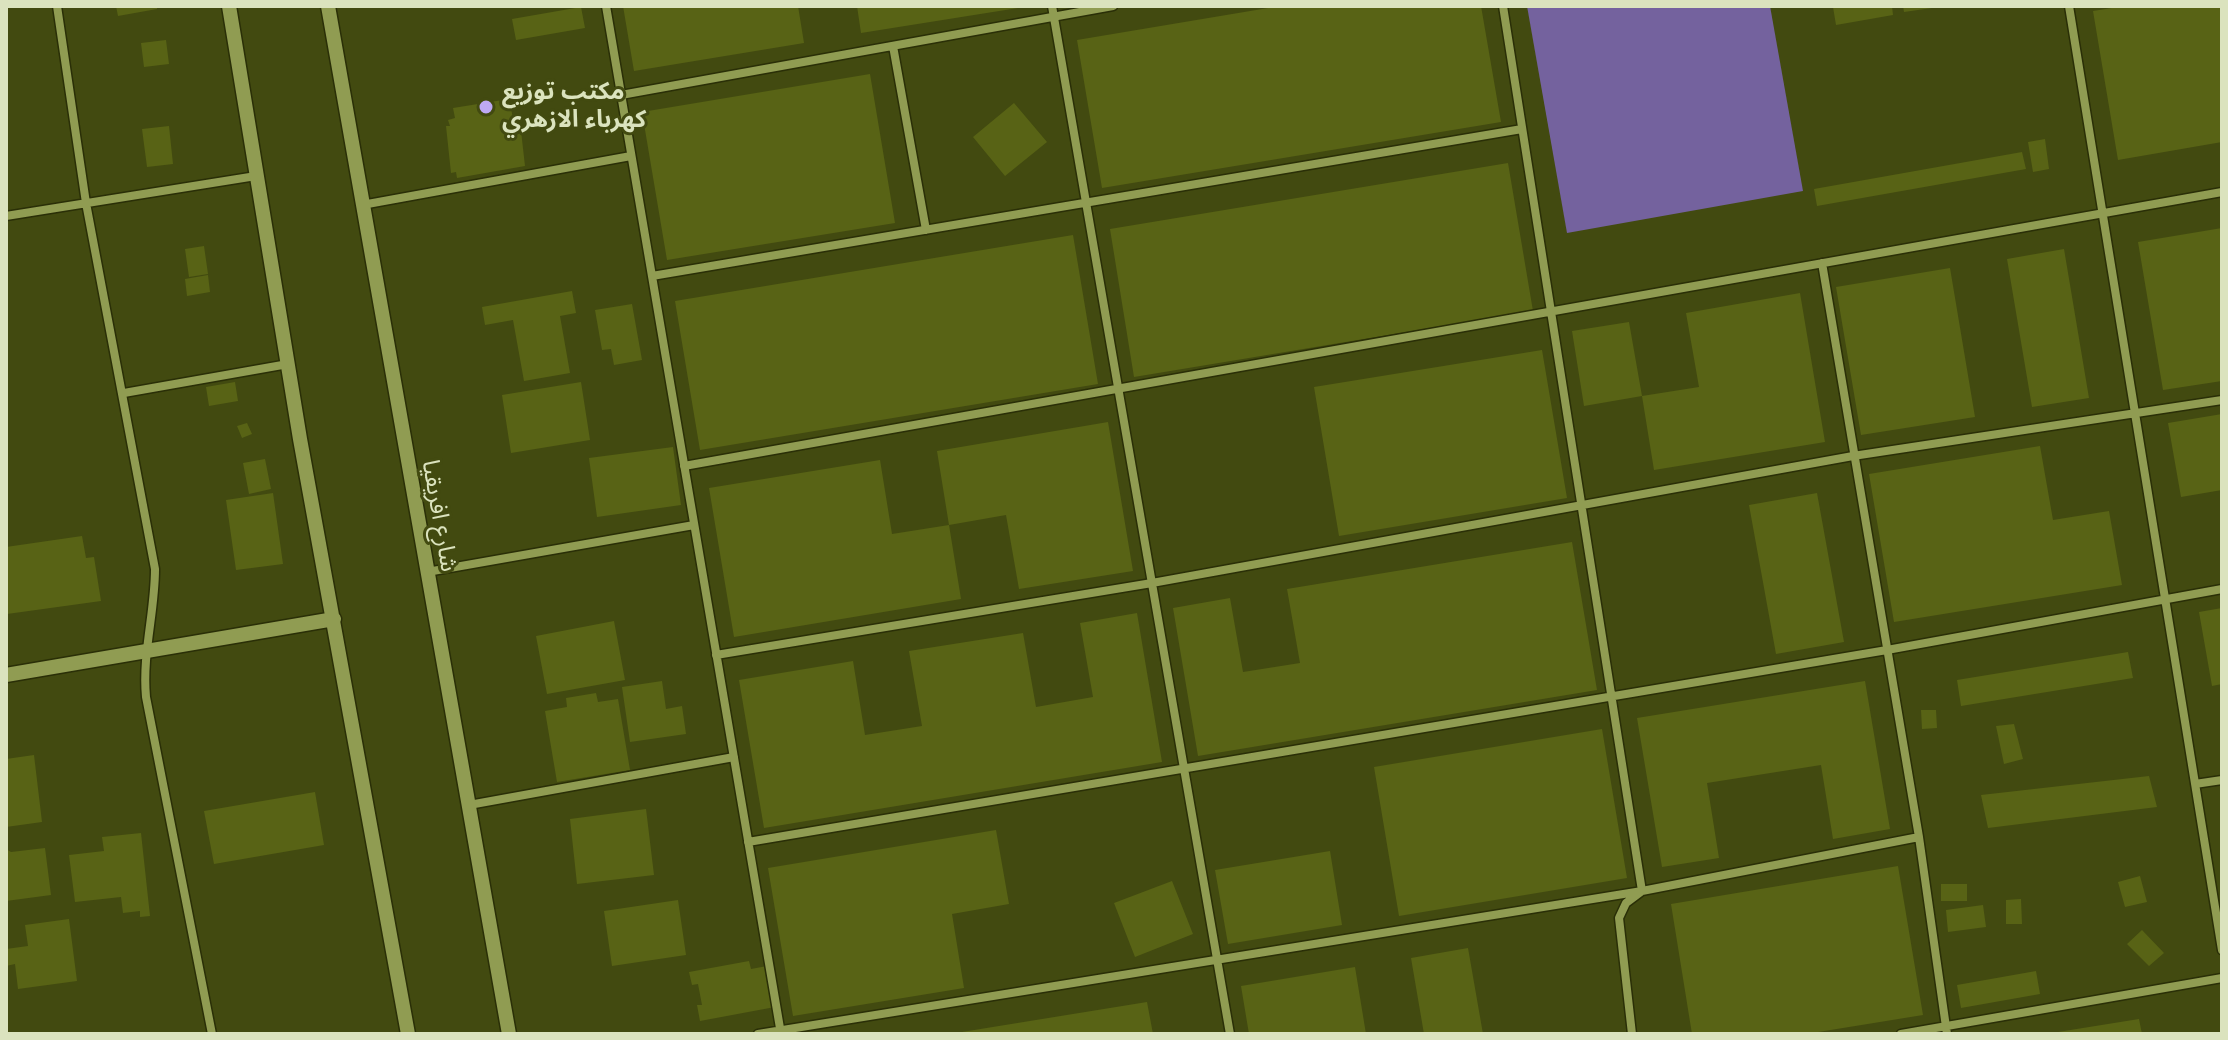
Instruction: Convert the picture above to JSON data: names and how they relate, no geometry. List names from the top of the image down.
{
  "streets": {
    "street": ["شارع افريقيا"]
  },
  "places": ["مكتب توزيع كهرباء الازهري"]
}
